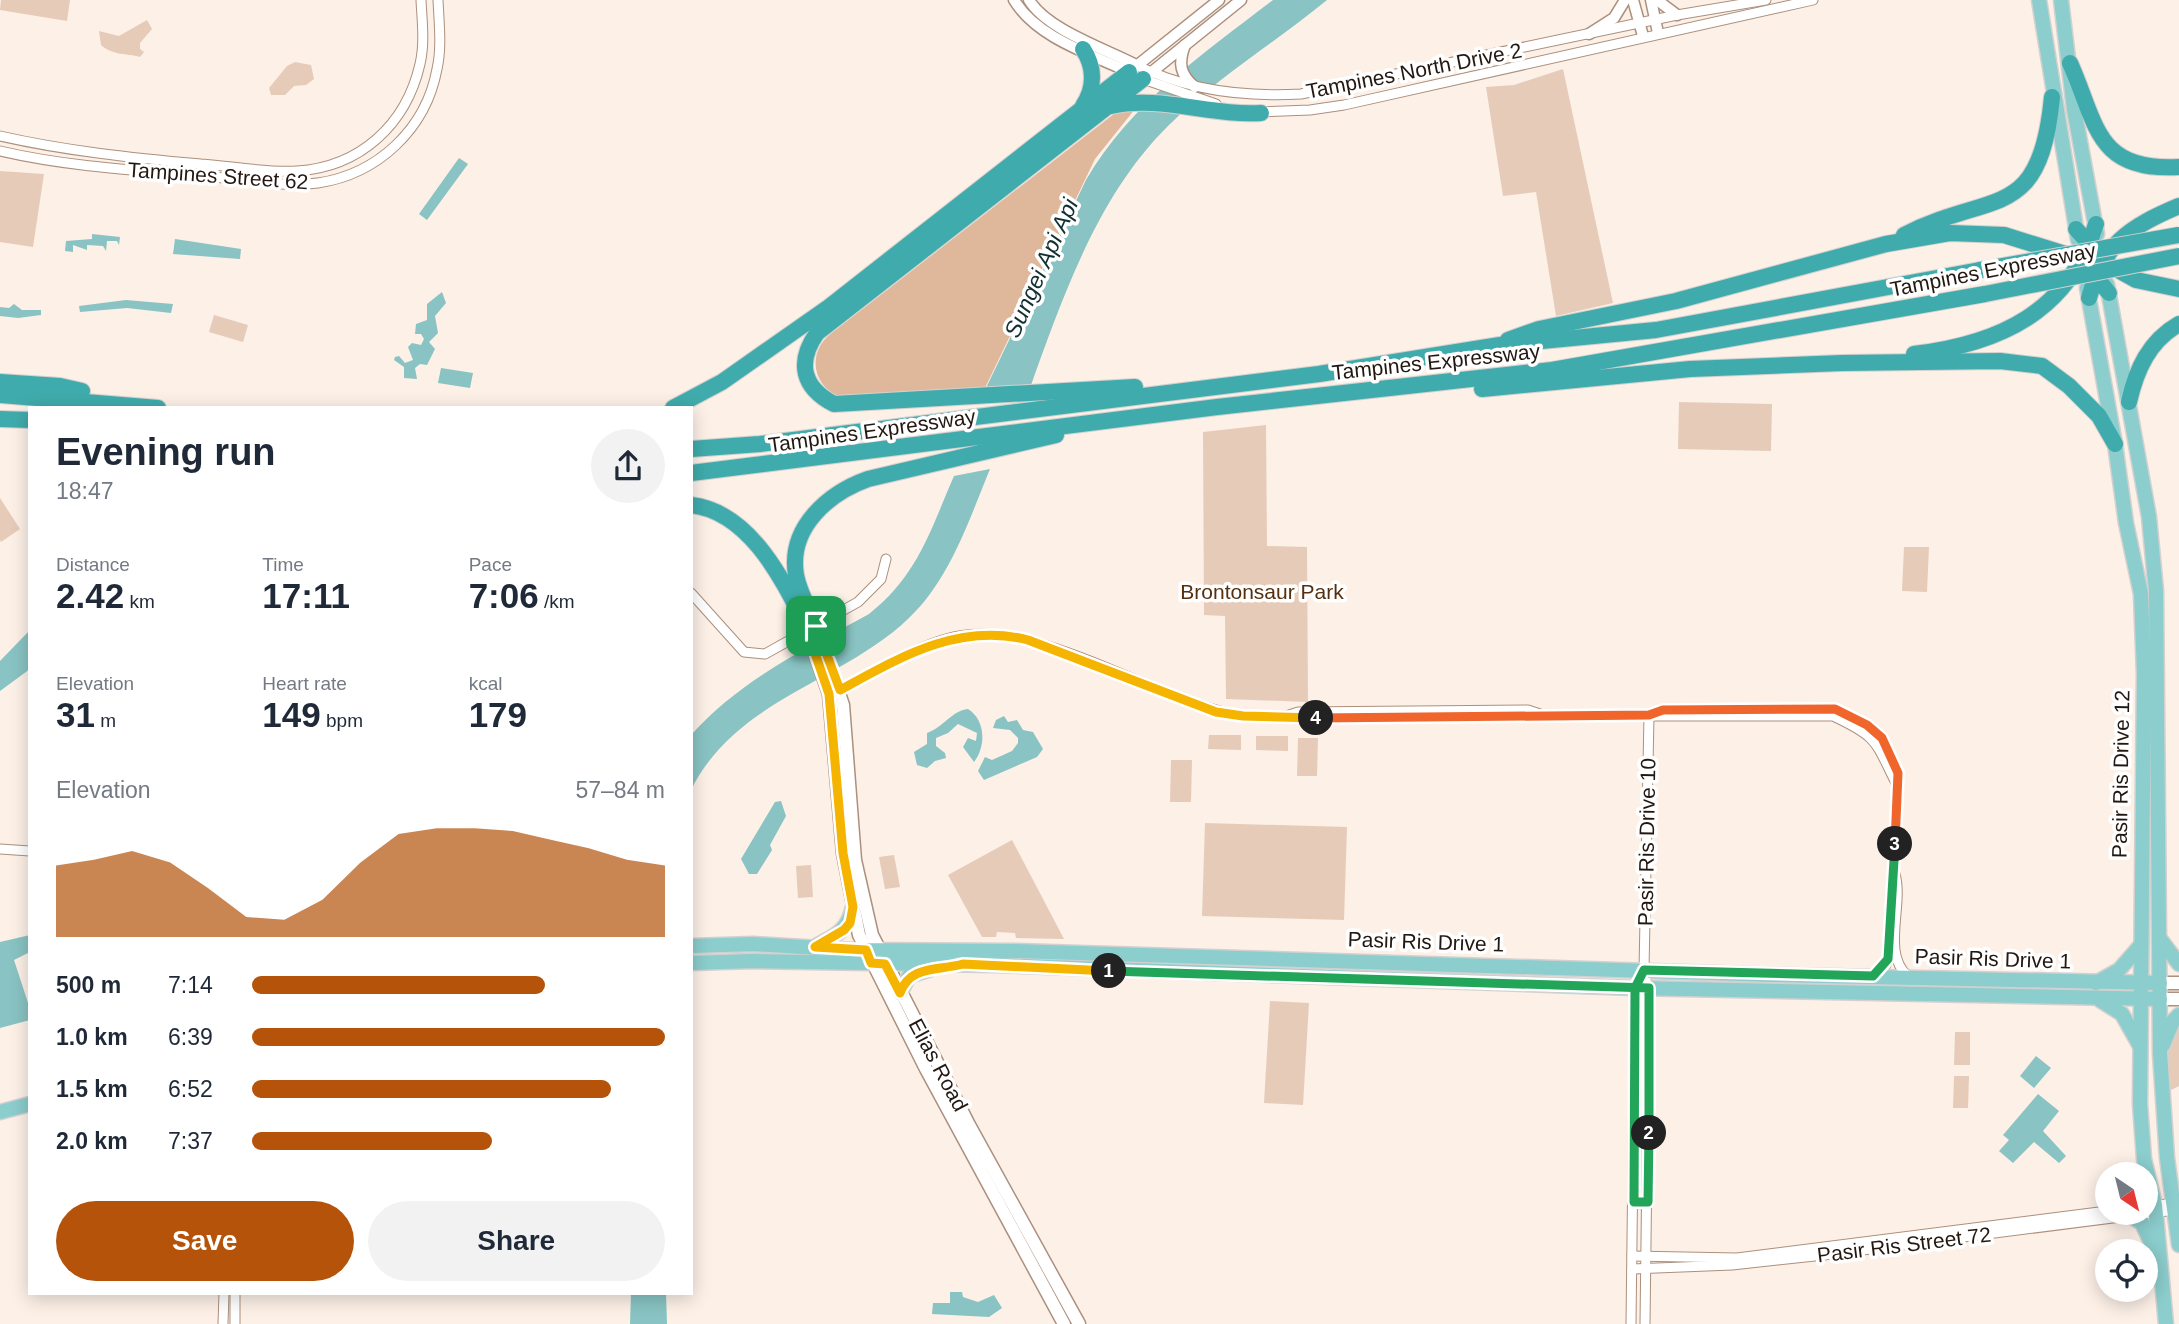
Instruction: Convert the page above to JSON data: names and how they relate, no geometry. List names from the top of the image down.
{
  "streets": {
    "highway": ["Tampines Expressway"],
    "main road": ["Pasir Ris Drive 12", "Pasir Ris Drive 1", "Elias Road"],
    "street": [
      "Tampines North Drive 2",
      "Tampines Street 62",
      "Pasir Ris Drive 10",
      "Pasir Ris Street 72"
    ]
  },
  "crossings": [
    ["Pasir Ris Drive 12", "Pasir Ris Drive 1"],
    ["Pasir Ris Drive 12", "Pasir Ris Street 72"],
    ["Pasir Ris Drive 10", "Pasir Ris Drive 1"],
    ["Pasir Ris Drive 10", "Pasir Ris Street 72"],
    ["Pasir Ris Drive 1", "Elias Road"]
  ],
  "water": ["Sungei Api Api"],
  "parks": ["Brontonsaur Park"],
  "north": "bottom right",
  "page": {
    "heading": ["Evening run", "18:47"],
    "stats": [
      ["Distance", "2.42 km"],
      ["Time", "17:11"],
      ["Pace", "7:06 /km"],
      ["Elevation", "31 m"],
      ["Heart rate", "149 bpm"],
      ["kcal", "179"]
    ],
    "pins": [
      "4",
      "3",
      "1",
      "2"
    ],
    "chart": ["Elevation", "57–84 m"],
    "list": [
      {
        "name": "500 m",
        "note": "7:14"
      },
      {
        "name": "1.0 km",
        "note": "6:39"
      },
      {
        "name": "1.5 km",
        "note": "6:52"
      },
      {
        "name": "2.0 km",
        "note": "7:37"
      }
    ],
    "buttons": ["Save", "Share"]
  }
}
